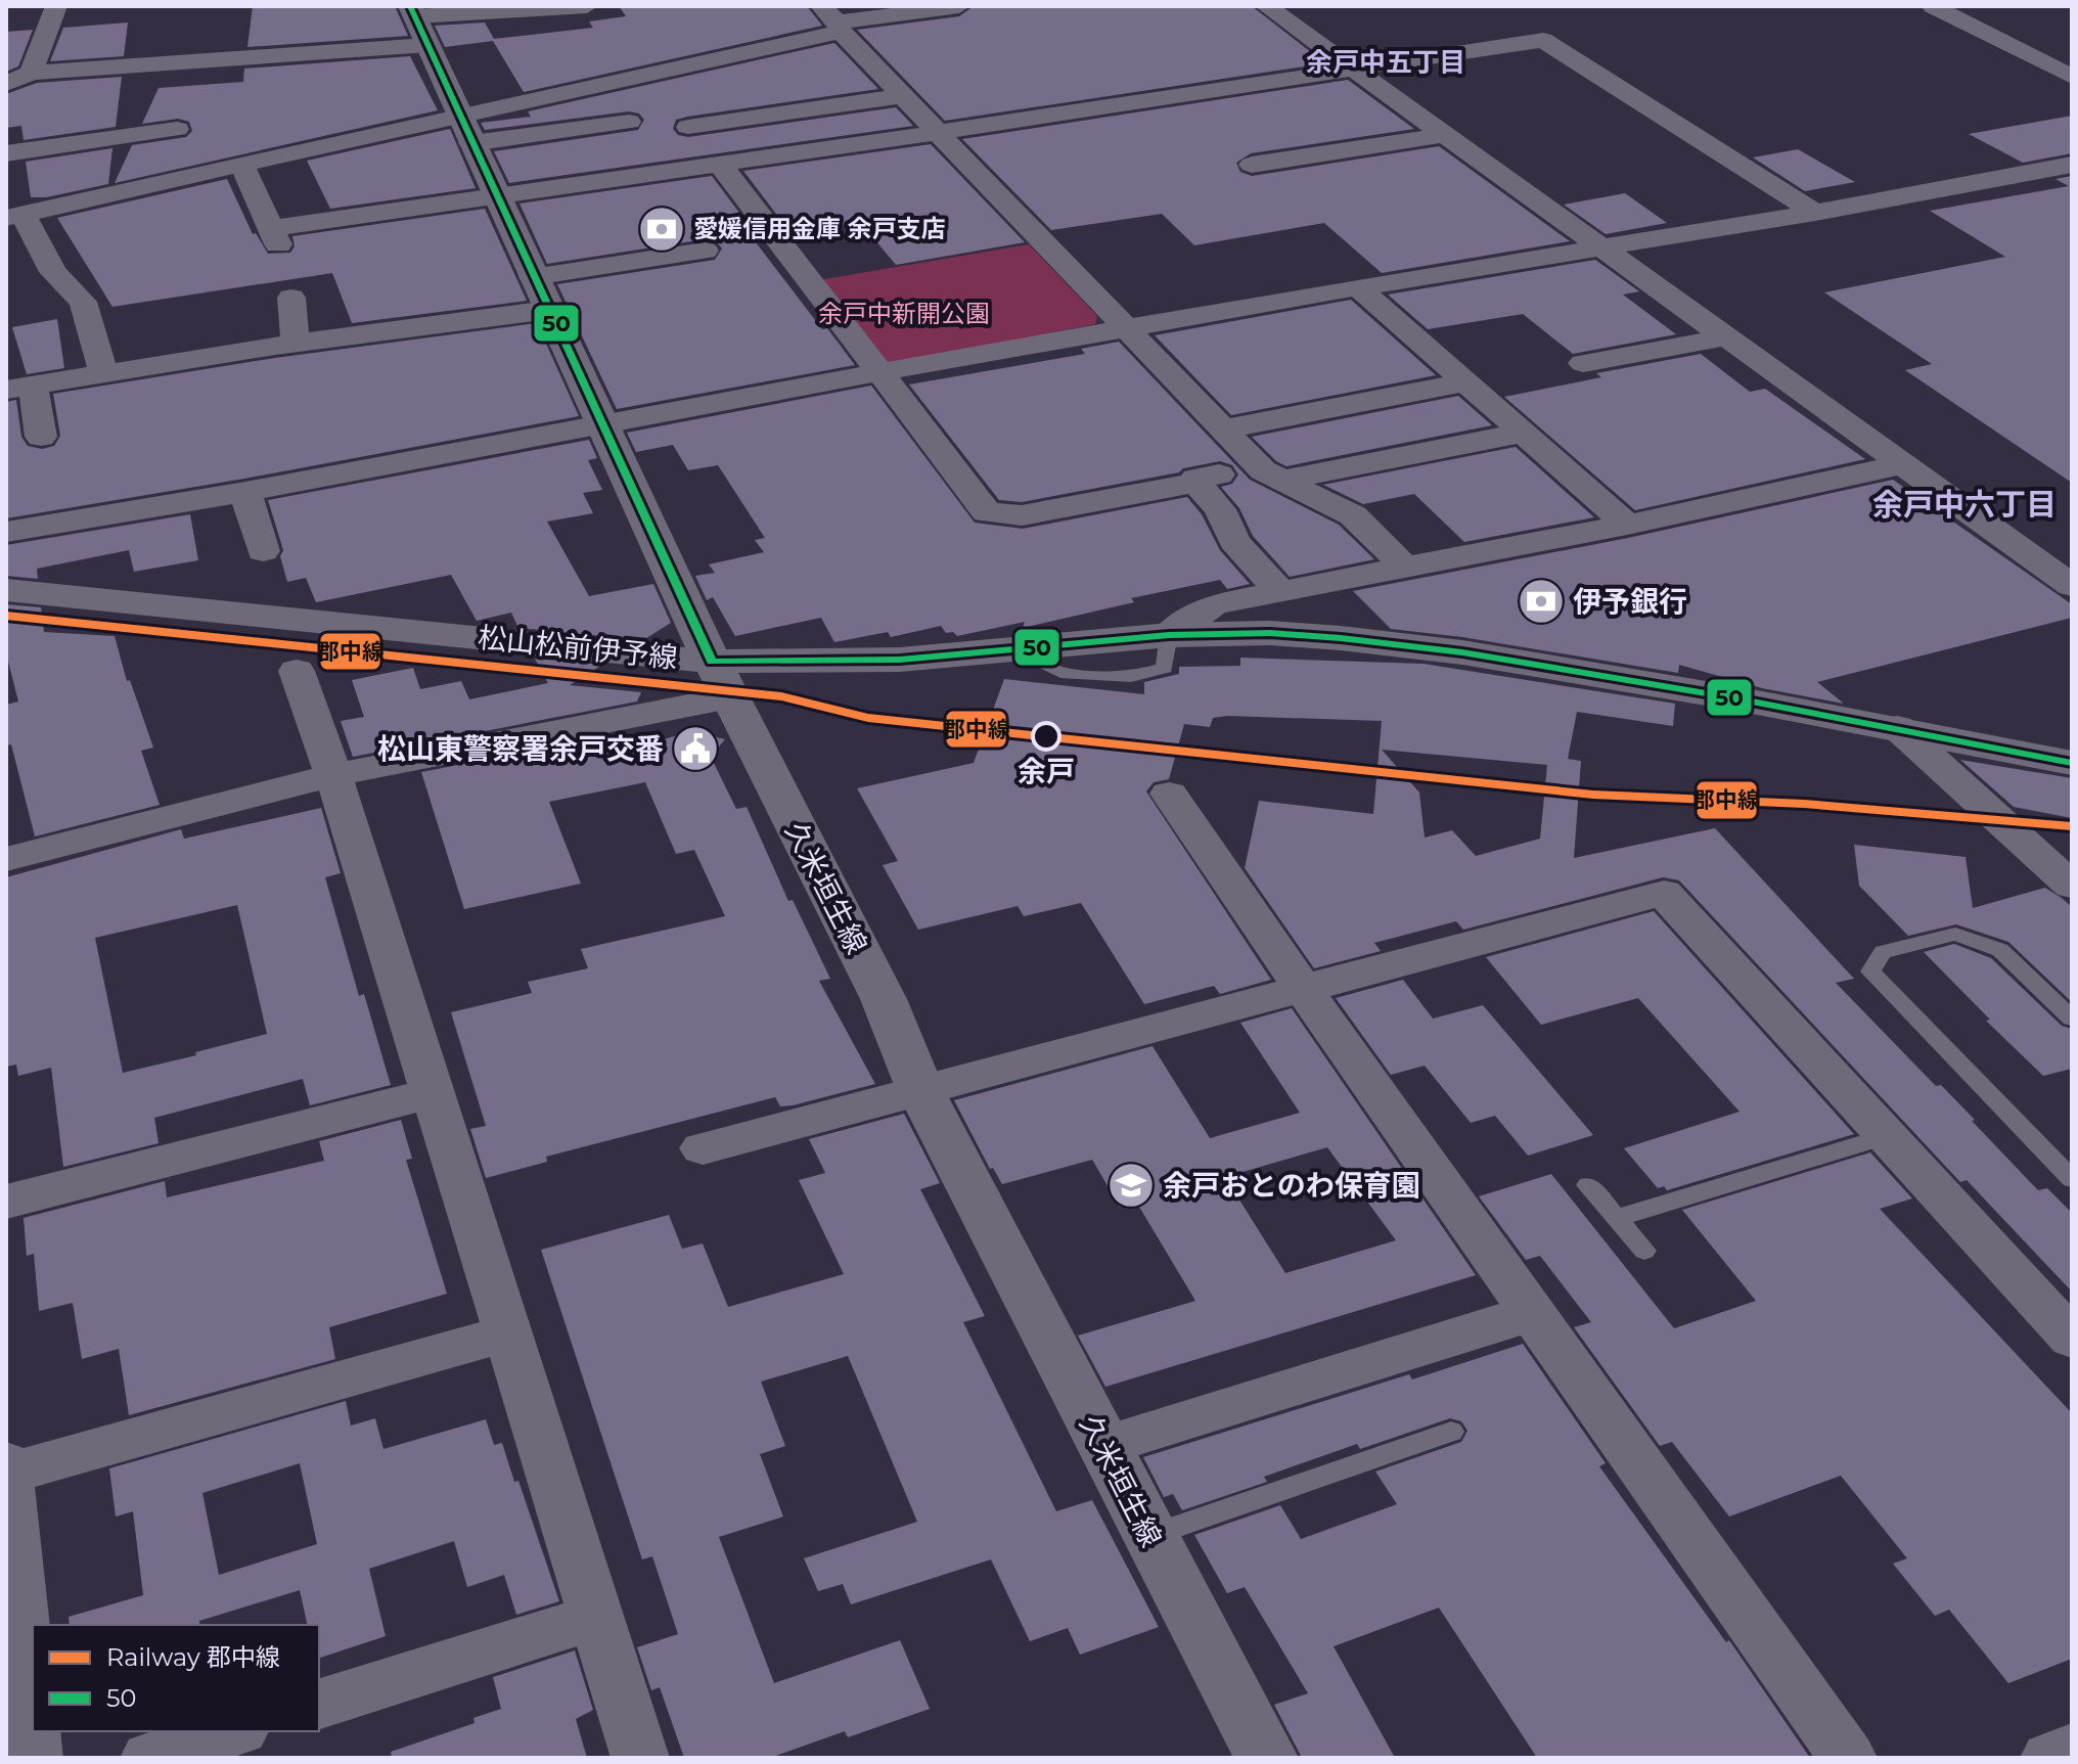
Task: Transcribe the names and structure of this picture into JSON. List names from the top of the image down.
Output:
{
  "streets": {
    "main road": ["松山松前伊予線", "久米垣生線"]
  },
  "crossings": [
    ["松山松前伊予線", "久米垣生線"]
  ],
  "districts": ["余戸中五丁目", "余戸中六丁目"],
  "parks": ["余戸中新開公園"],
  "places": {
    "bank": ["愛媛信用金庫 余戸支店", "伊予銀行"],
    "other": ["余戸"],
    "public building": ["松山東警察署余戸交番"],
    "school or university": ["余戸おとのわ保育園"]
  },
  "lines": ["transit line 50", "rail line 郡中線"],
  "legend": ["Railway 郡中線", "50"]
}
